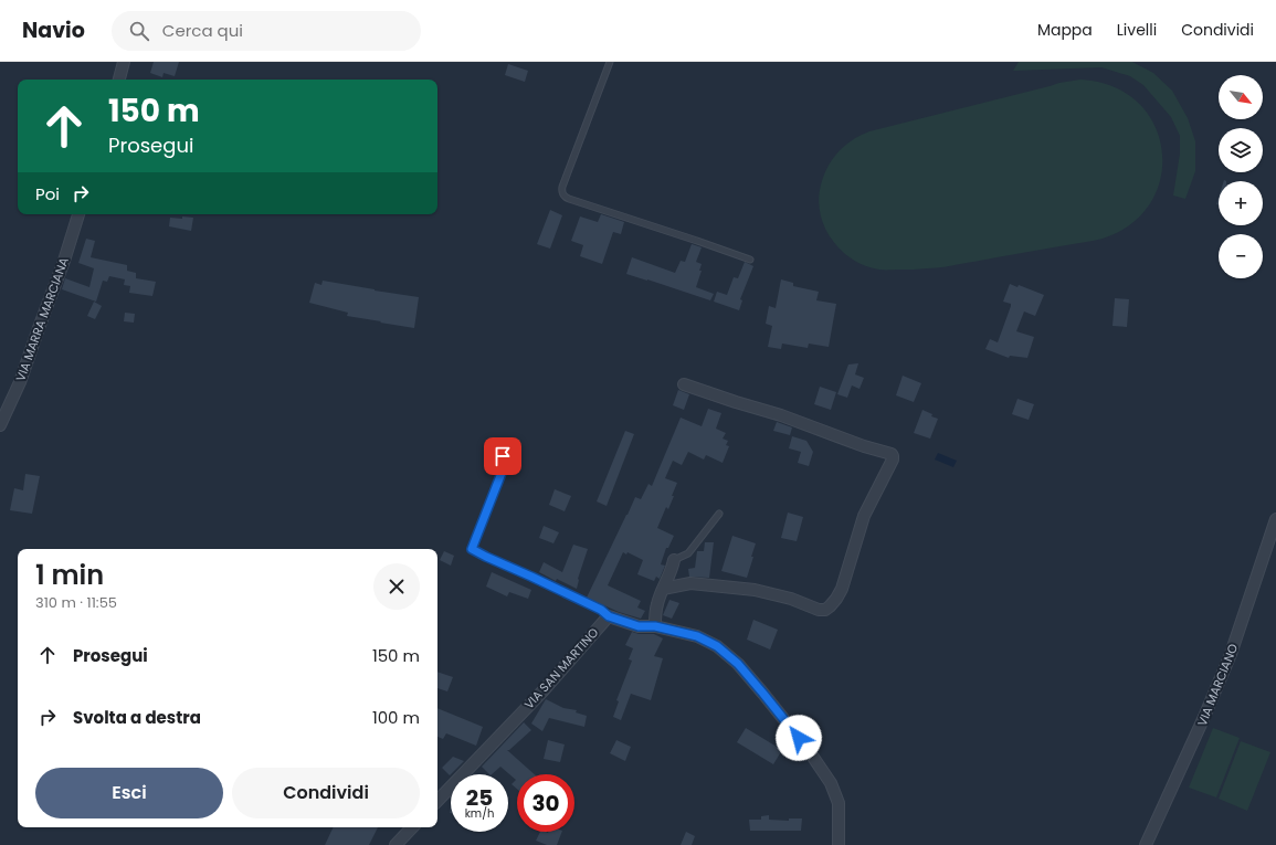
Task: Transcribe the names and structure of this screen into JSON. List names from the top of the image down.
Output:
{
  "streets": {
    "street": ["VIA MARRA MARCIANA", "VIA SAN MARTINO", "VIA MARCIANO"]
  },
  "north": "bottom right",
  "page": {
    "header": "Navio",
    "search": "Cerca qui",
    "nav": ["Mappa", "Livelli", "Condividi"],
    "map_buttons": ["+", "−"],
    "turn": ["150 m", "Prosegui"],
    "then": "Poi",
    "heading": ["1 min", "310 m · 11:55"],
    "list": [
      {
        "name": "Prosegui",
        "value": "150 m"
      },
      {
        "name": "Svolta a destra",
        "value": "100 m"
      }
    ],
    "buttons": ["Esci", "Condividi"],
    "speed": "25 km/h",
    "limit": "30"
  }
}
